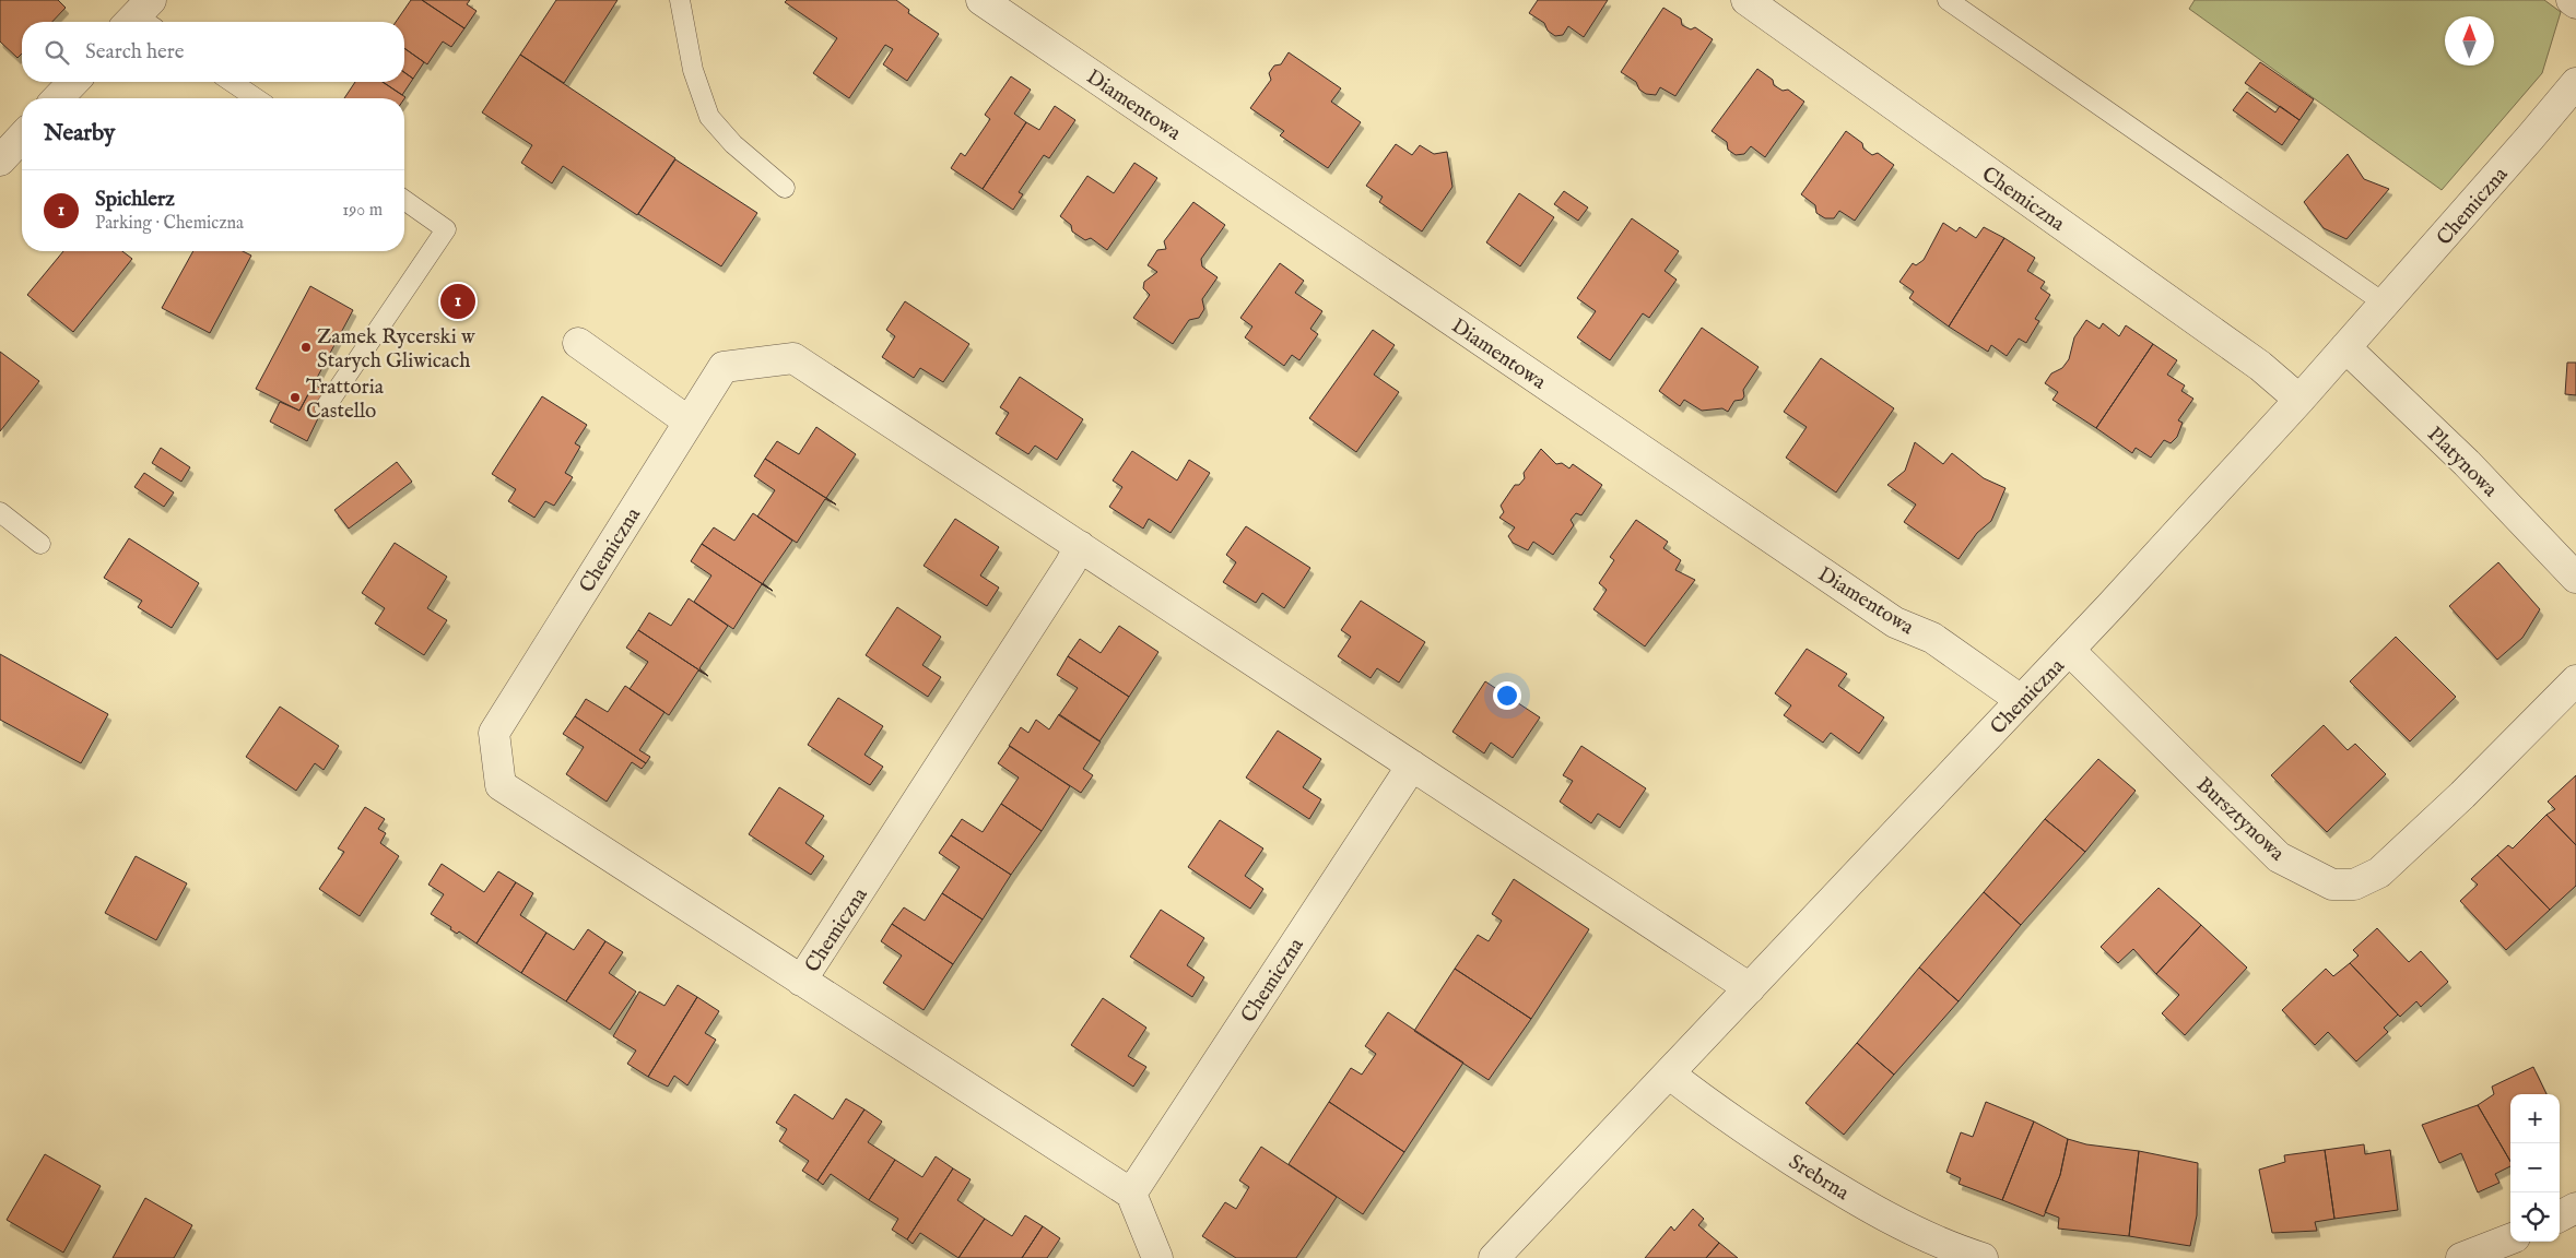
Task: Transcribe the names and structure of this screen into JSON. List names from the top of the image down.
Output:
{
  "streets": {
    "street": [
      "Diamentowa",
      "Chemiczna",
      "Platynowa",
      "Bursztynowa",
      "Srebrna"
    ]
  },
  "crossings": [
    ["Diamentowa", "Chemiczna"],
    ["Chemiczna", "Platynowa"],
    ["Chemiczna", "Bursztynowa"],
    ["Chemiczna", "Srebrna"]
  ],
  "places": ["Zamek Rycerski w Starych Gliwicach", "Trattoria Castello"],
  "north": "top",
  "page": {
    "search": "Search here",
    "heading": "Nearby",
    "list": [
      {
        "mark": "1",
        "name": "Spichlerz",
        "note": "Parking · Chemiczna",
        "value": "190 m"
      }
    ],
    "pins": "1",
    "map_buttons": ["+", "−"]
  }
}
